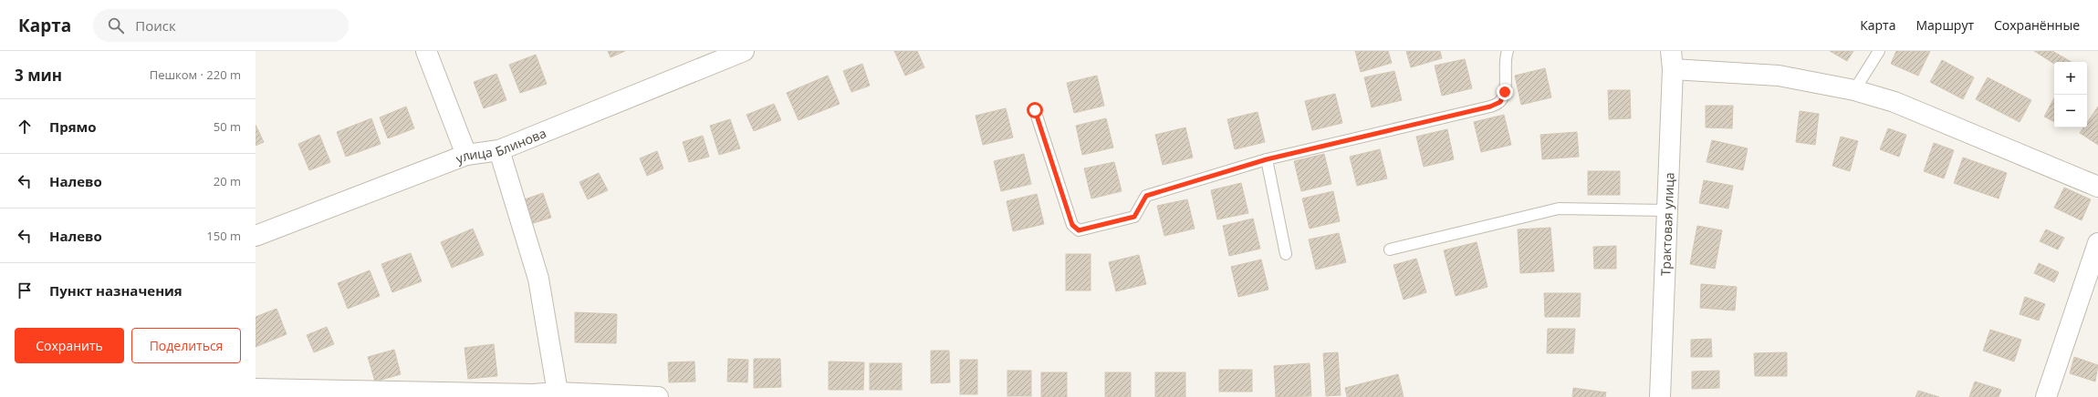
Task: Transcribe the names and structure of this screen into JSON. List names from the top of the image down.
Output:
{
  "streets": {
    "street": ["улица Блинова", "Трактовая улица"]
  },
  "page": {
    "header": "Карта",
    "search": "Поиск",
    "nav": ["Карта", "Маршрут", "Сохранённые"],
    "heading": ["3 мин", "Пешком · 220 m"],
    "map_buttons": ["+", "−"],
    "list": [
      ["Прямо", "50 m"],
      ["Налево", "20 m"],
      ["Налево", "150 m"],
      "Пункт назначения"
    ],
    "buttons": ["Сохранить", "Поделиться"]
  }
}
